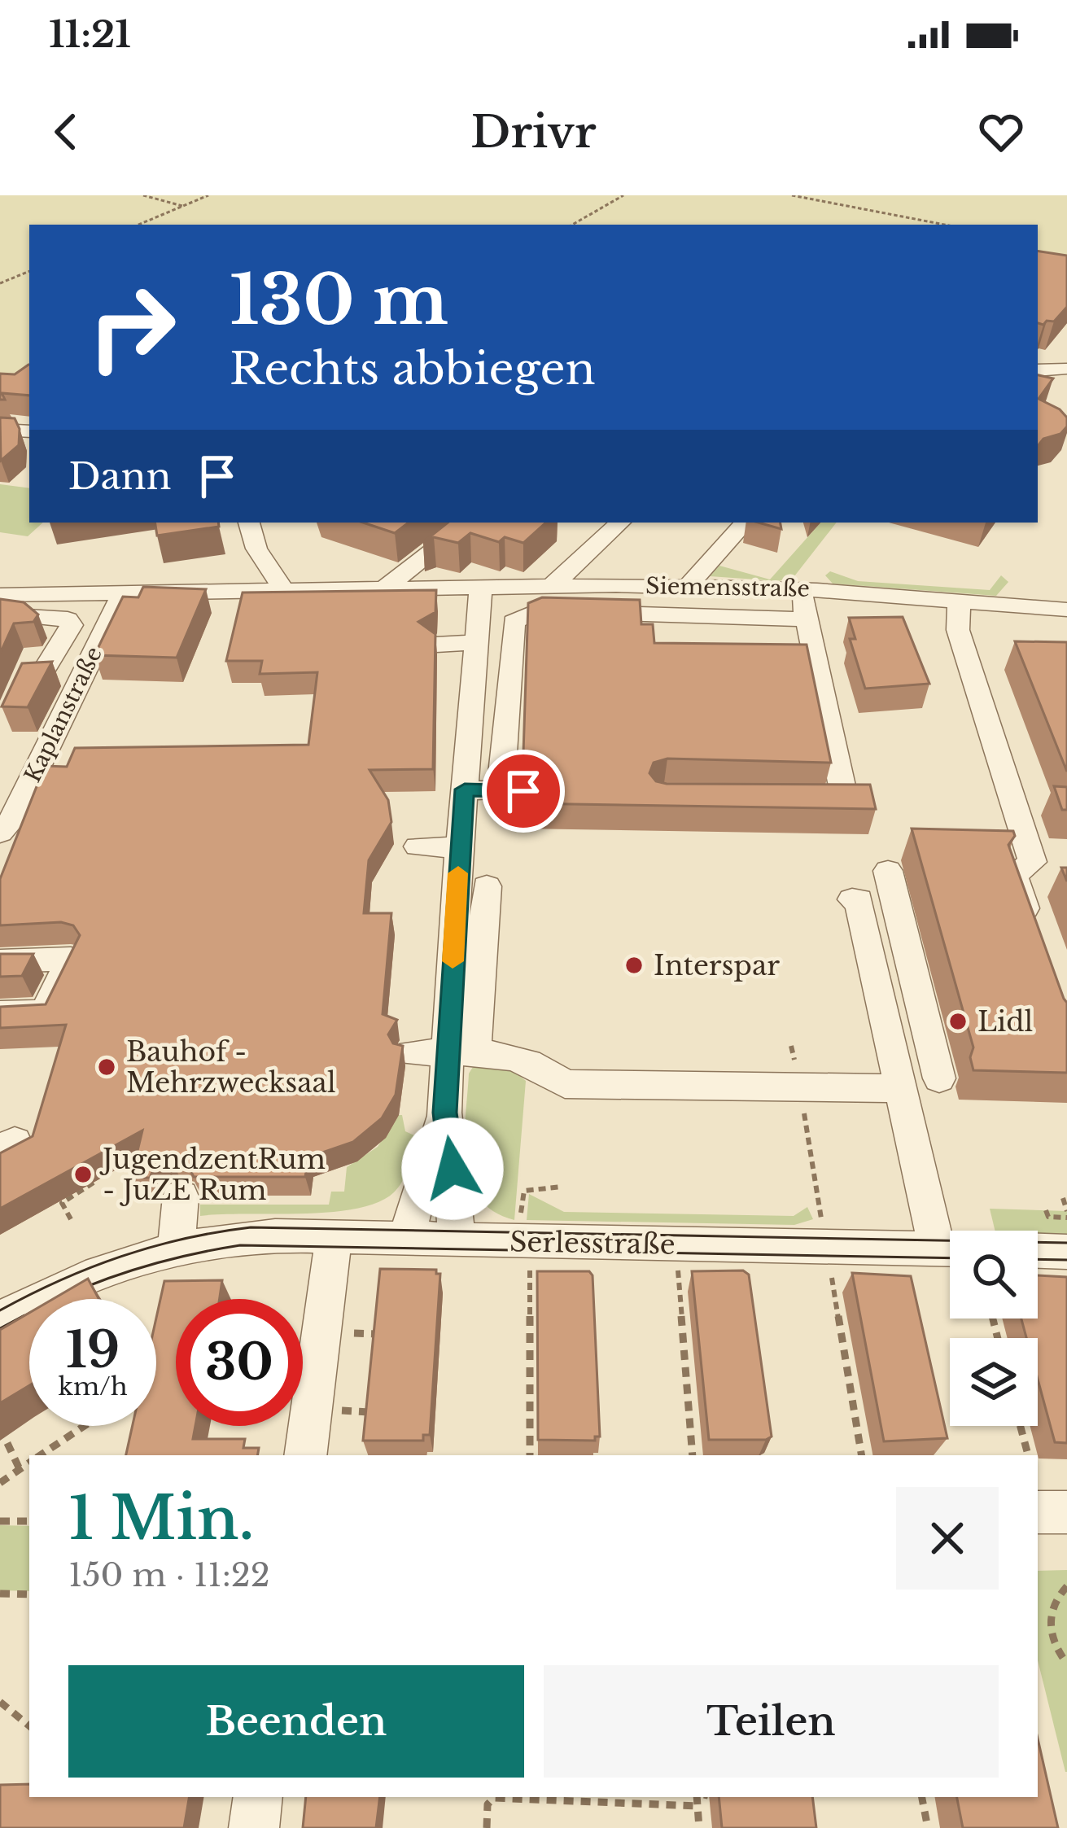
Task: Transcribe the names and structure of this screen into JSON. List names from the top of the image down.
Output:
{
  "streets": {
    "street": ["Siemensstraße", "Kaplanstraße", "Serlesstraße"]
  },
  "crossings": [
    ["Siemensstraße", "Kaplanstraße"]
  ],
  "places": [
    "Interspar",
    "Lidl",
    "Bauhof - Mehrzwecksaal",
    "JugendzentRum - JuZE Rum"
  ],
  "page": {
    "status": "11:21",
    "header": "Drivr",
    "turn": ["130 m", "Rechts abbiegen"],
    "then": "Dann",
    "speed": "19 km/h",
    "limit": "30",
    "heading": ["1 Min.", "150 m · 11:22"],
    "buttons": ["Beenden", "Teilen"]
  }
}
